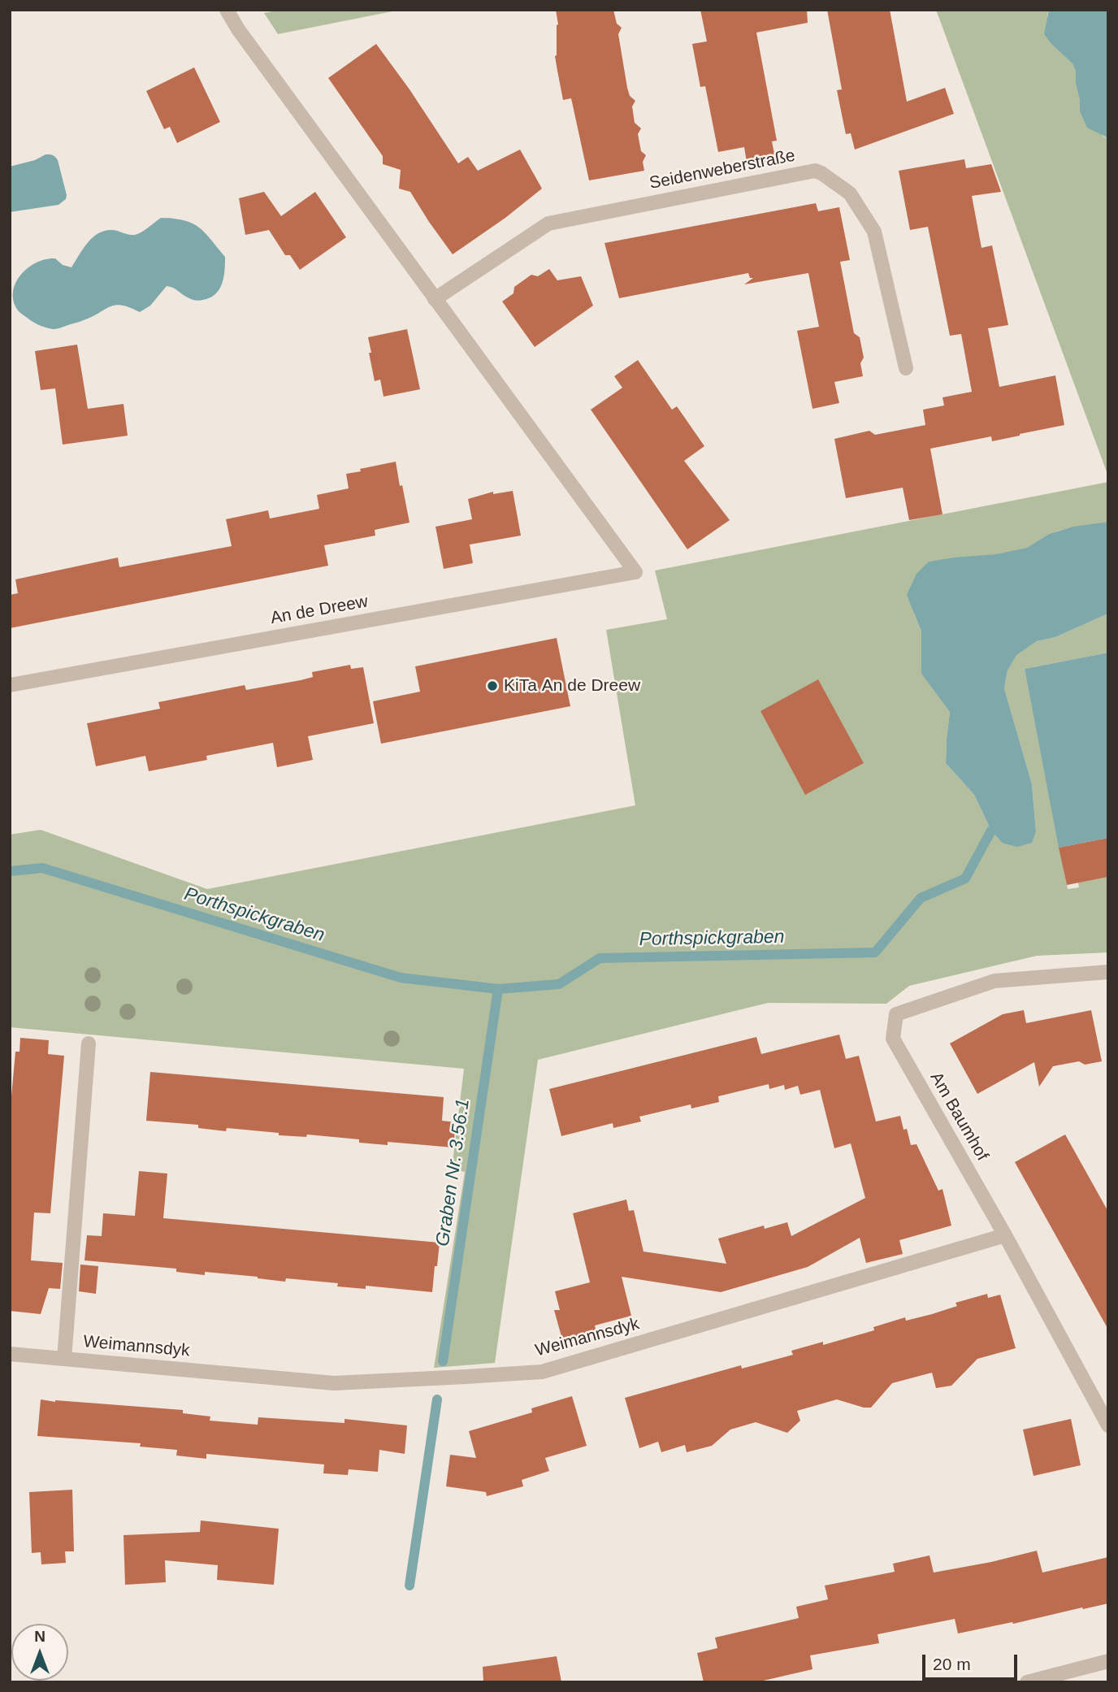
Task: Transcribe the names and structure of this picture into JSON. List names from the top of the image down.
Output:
{
  "streets": {
    "street": [
      "Seidenweberstraße",
      "An de Dreew",
      "Am Baumhof",
      "Weimannsdyk"
    ]
  },
  "crossings": [
    ["Seidenweberstraße", "An de Dreew"],
    ["Am Baumhof", "Weimannsdyk"]
  ],
  "water": ["Porthspickgraben", "Graben Nr. 3.56.1"],
  "places": ["KiTa An de Dreew"],
  "scale_bar": "20 m",
  "north": "top"
}
